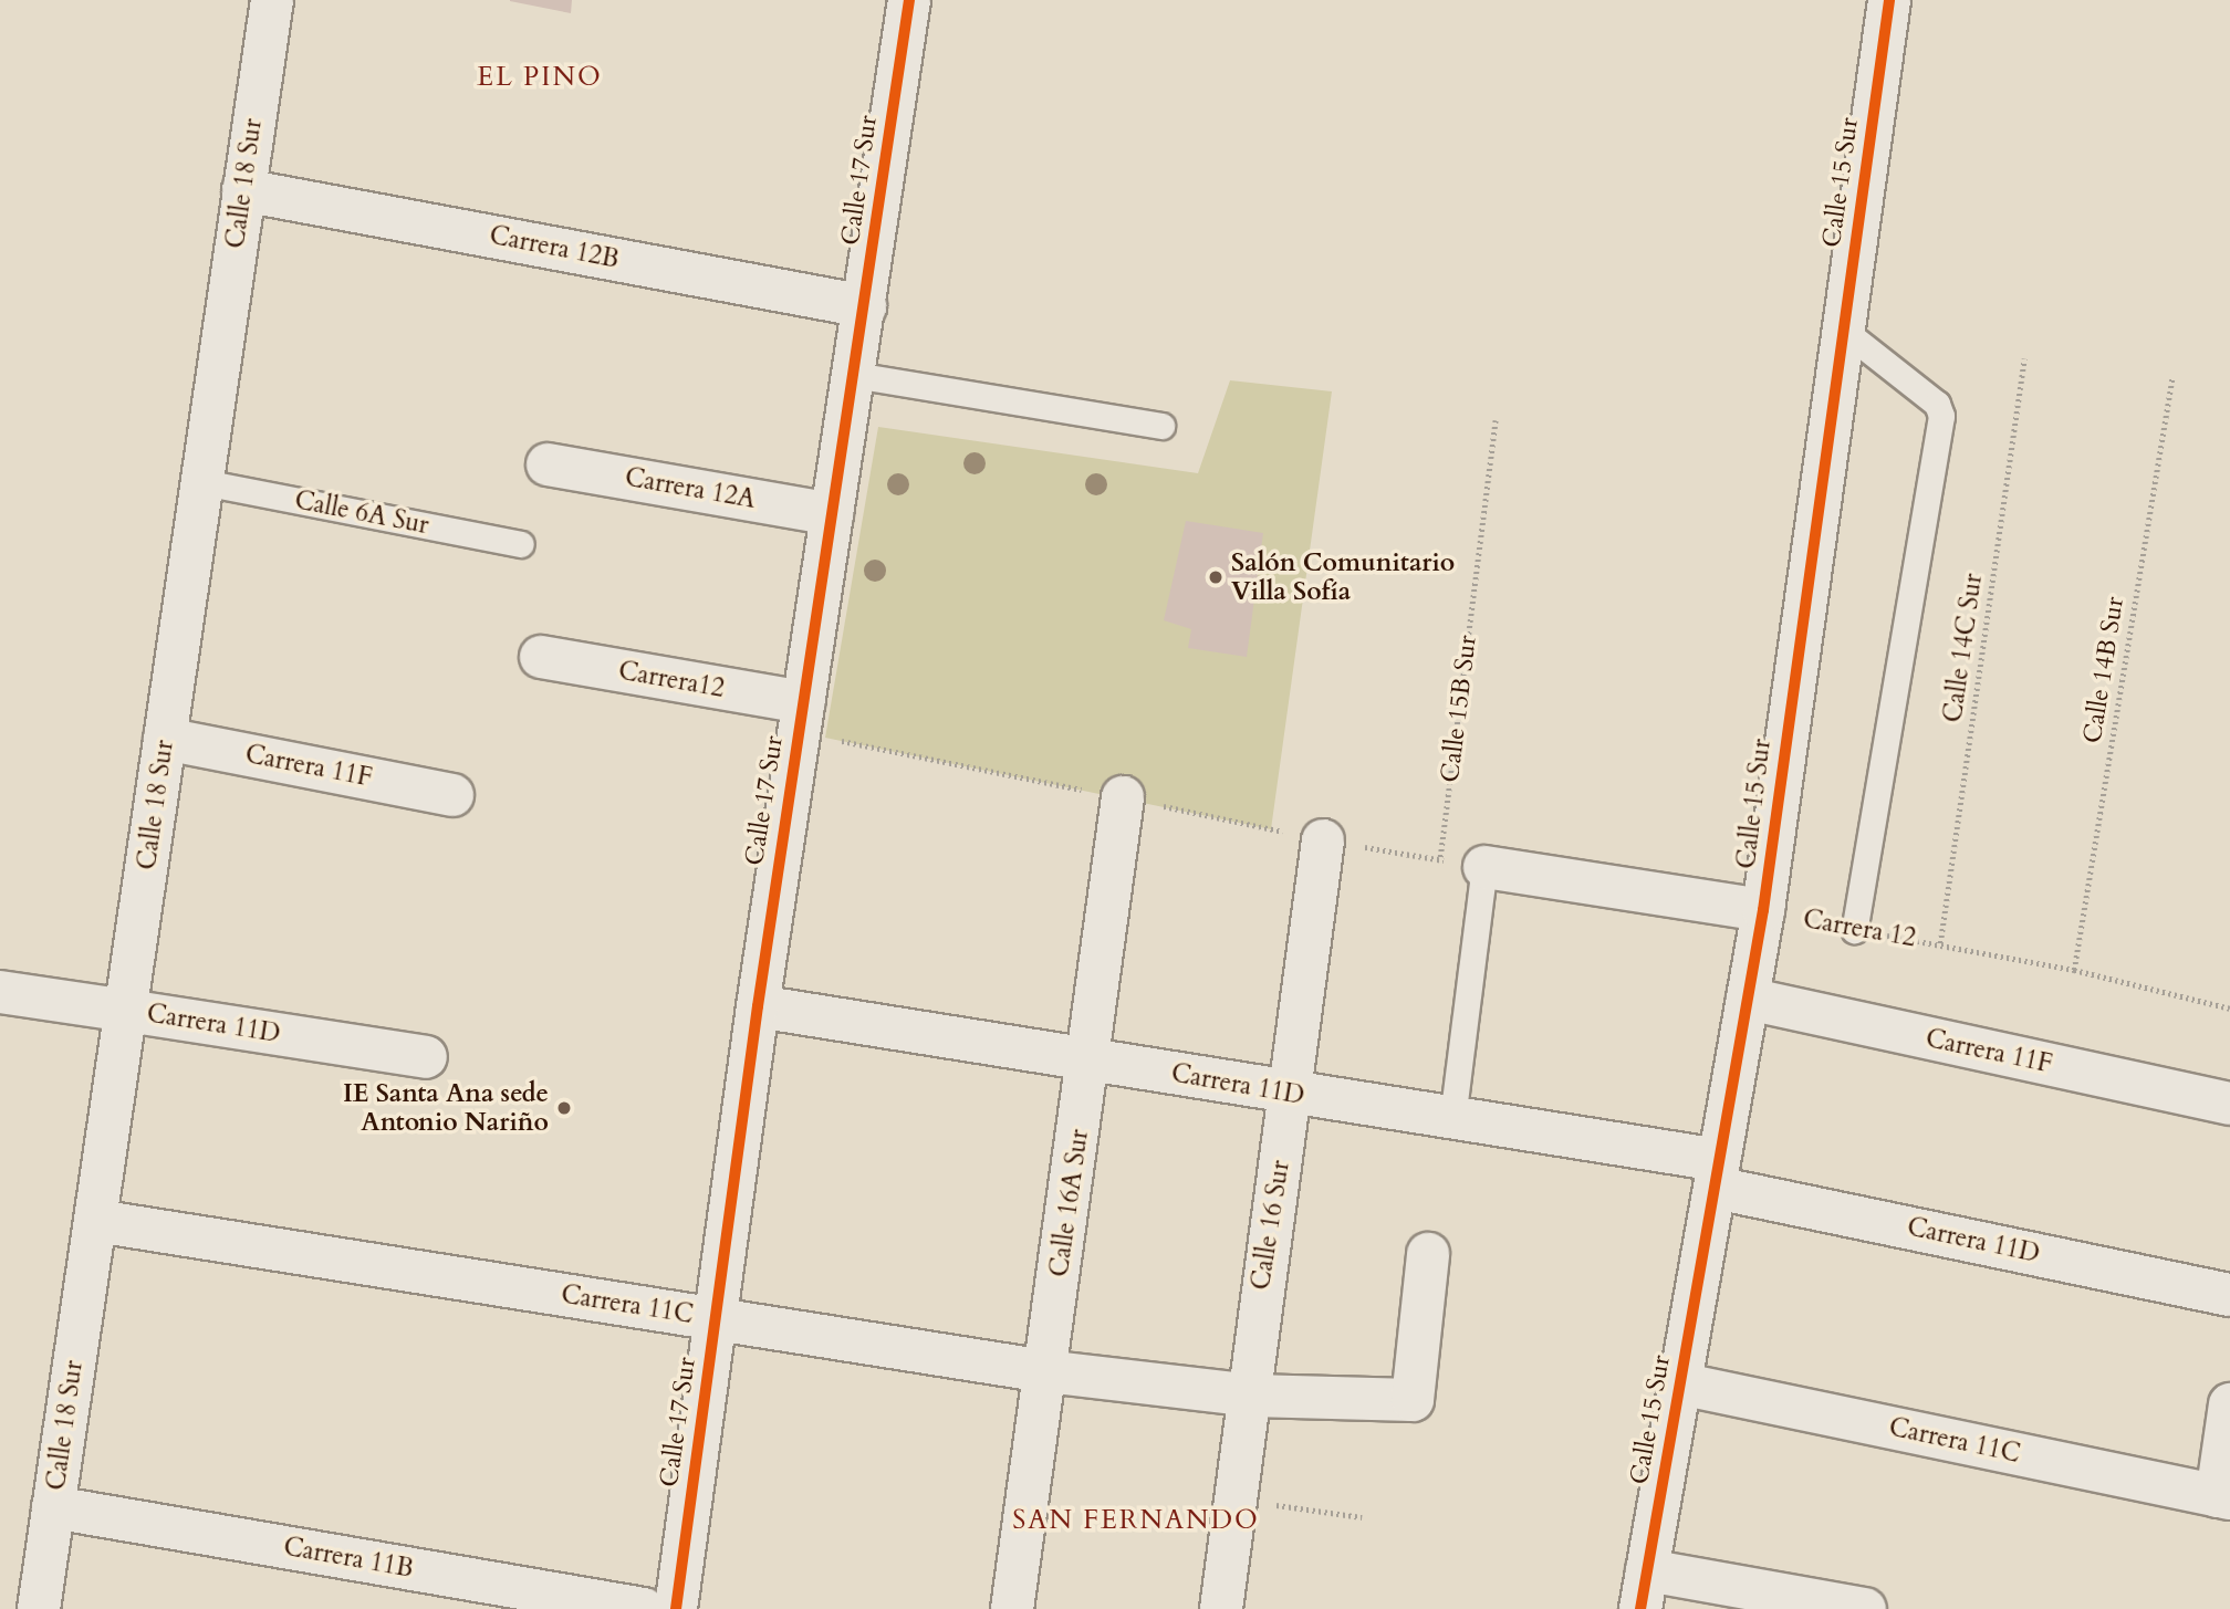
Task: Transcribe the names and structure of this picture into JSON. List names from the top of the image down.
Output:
{
  "streets": {
    "street": [
      "Calle 17 Sur",
      "Calle 15 Sur",
      "Calle 18 Sur",
      "Carrera 12B",
      "Carrera 12A",
      "Carrera12",
      "Carrera 11F",
      "Carrera 11D",
      "Calle 16A Sur",
      "Calle 16 Sur",
      "Carrera 11C",
      "Carrera 11B"
    ],
    "lane": ["Calle 6A Sur"],
    "path": [
      "Calle 14C Sur",
      "Calle 14B Sur",
      "Calle 15B Sur",
      "Carrera 12"
    ]
  },
  "crossings": [
    ["Calle 17 Sur", "Carrera 12B"],
    ["Calle 17 Sur", "Carrera 12A"],
    ["Calle 17 Sur", "Carrera12"],
    ["Calle 17 Sur", "Carrera 11D"],
    ["Calle 17 Sur", "Carrera 11C"],
    ["Calle 15 Sur", "Carrera 11F"],
    ["Calle 15 Sur", "Carrera 11D"],
    ["Calle 15 Sur", "Carrera 11C"],
    ["Calle 18 Sur", "Carrera 12B"],
    ["Calle 18 Sur", "Calle 6A Sur"],
    ["Calle 18 Sur", "Carrera 11F"],
    ["Calle 18 Sur", "Carrera 11D"],
    ["Calle 18 Sur", "Carrera 11C"],
    ["Calle 18 Sur", "Carrera 11B"],
    ["Calle 14C Sur", "Carrera 12"],
    ["Calle 14B Sur", "Carrera 12"],
    ["Carrera 11D", "Calle 16A Sur"],
    ["Carrera 11D", "Calle 16 Sur"],
    ["Calle 16A Sur", "Carrera 11C"],
    ["Calle 16 Sur", "Carrera 11C"]
  ],
  "districts": ["EL PINO", "SAN FERNANDO"],
  "places": ["Salón Comunitario Villa Sofía", "IE Santa Ana sede Antonio Nariño"]
}
